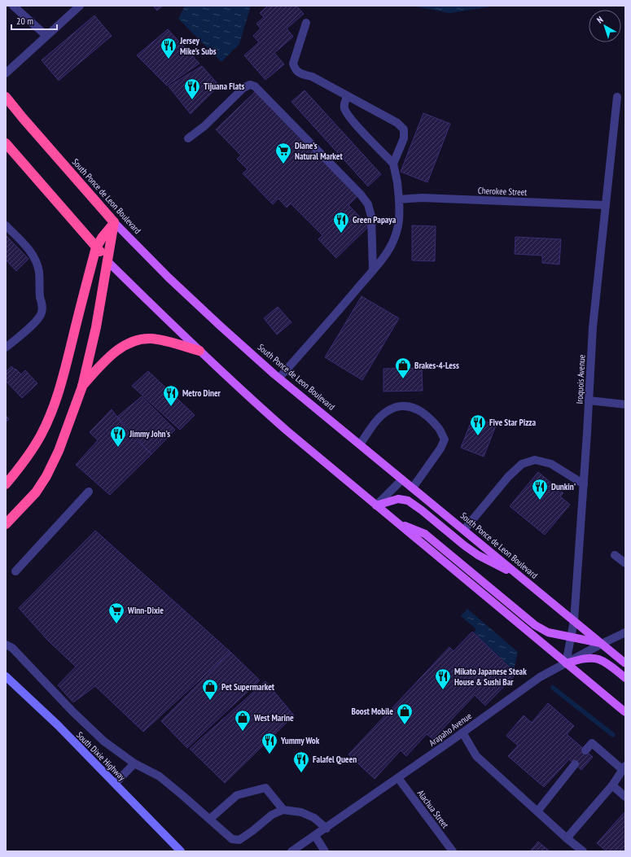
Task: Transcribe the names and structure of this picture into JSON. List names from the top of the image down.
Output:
{
  "streets": {
    "highway": ["South Ponce de Leon Boulevard"],
    "main road": ["South Dixie Highway"],
    "street": [
      "Cherokee Street",
      "Iroquois Avenue",
      "Arapaho Avenue",
      "Alachua Street"
    ]
  },
  "crossings": [
    ["Cherokee Street", "Iroquois Avenue"],
    ["South Ponce de Leon Boulevard", "Iroquois Avenue"],
    ["South Ponce de Leon Boulevard", "Arapaho Avenue"],
    ["Iroquois Avenue", "Arapaho Avenue"],
    ["Arapaho Avenue", "Alachua Street"]
  ],
  "places": {
    "restaurant": [
      "Jersey Mike's Subs",
      "Tijuana Flats",
      "Green Papaya",
      "Metro Diner",
      "Five Star Pizza",
      "Jimmy John's",
      "Dunkin'",
      "Mikato Japanese Steak House & Sushi Bar",
      "Yummy Wok",
      "Falafel Queen"
    ],
    "supermarket": ["Diane's Natural Market", "Winn-Dixie"],
    "shop": [
      "Brakes-4-Less",
      "Pet Supermarket",
      "Boost Mobile",
      "West Marine"
    ]
  },
  "scale_bar": "20 m",
  "north": "top left"
}
